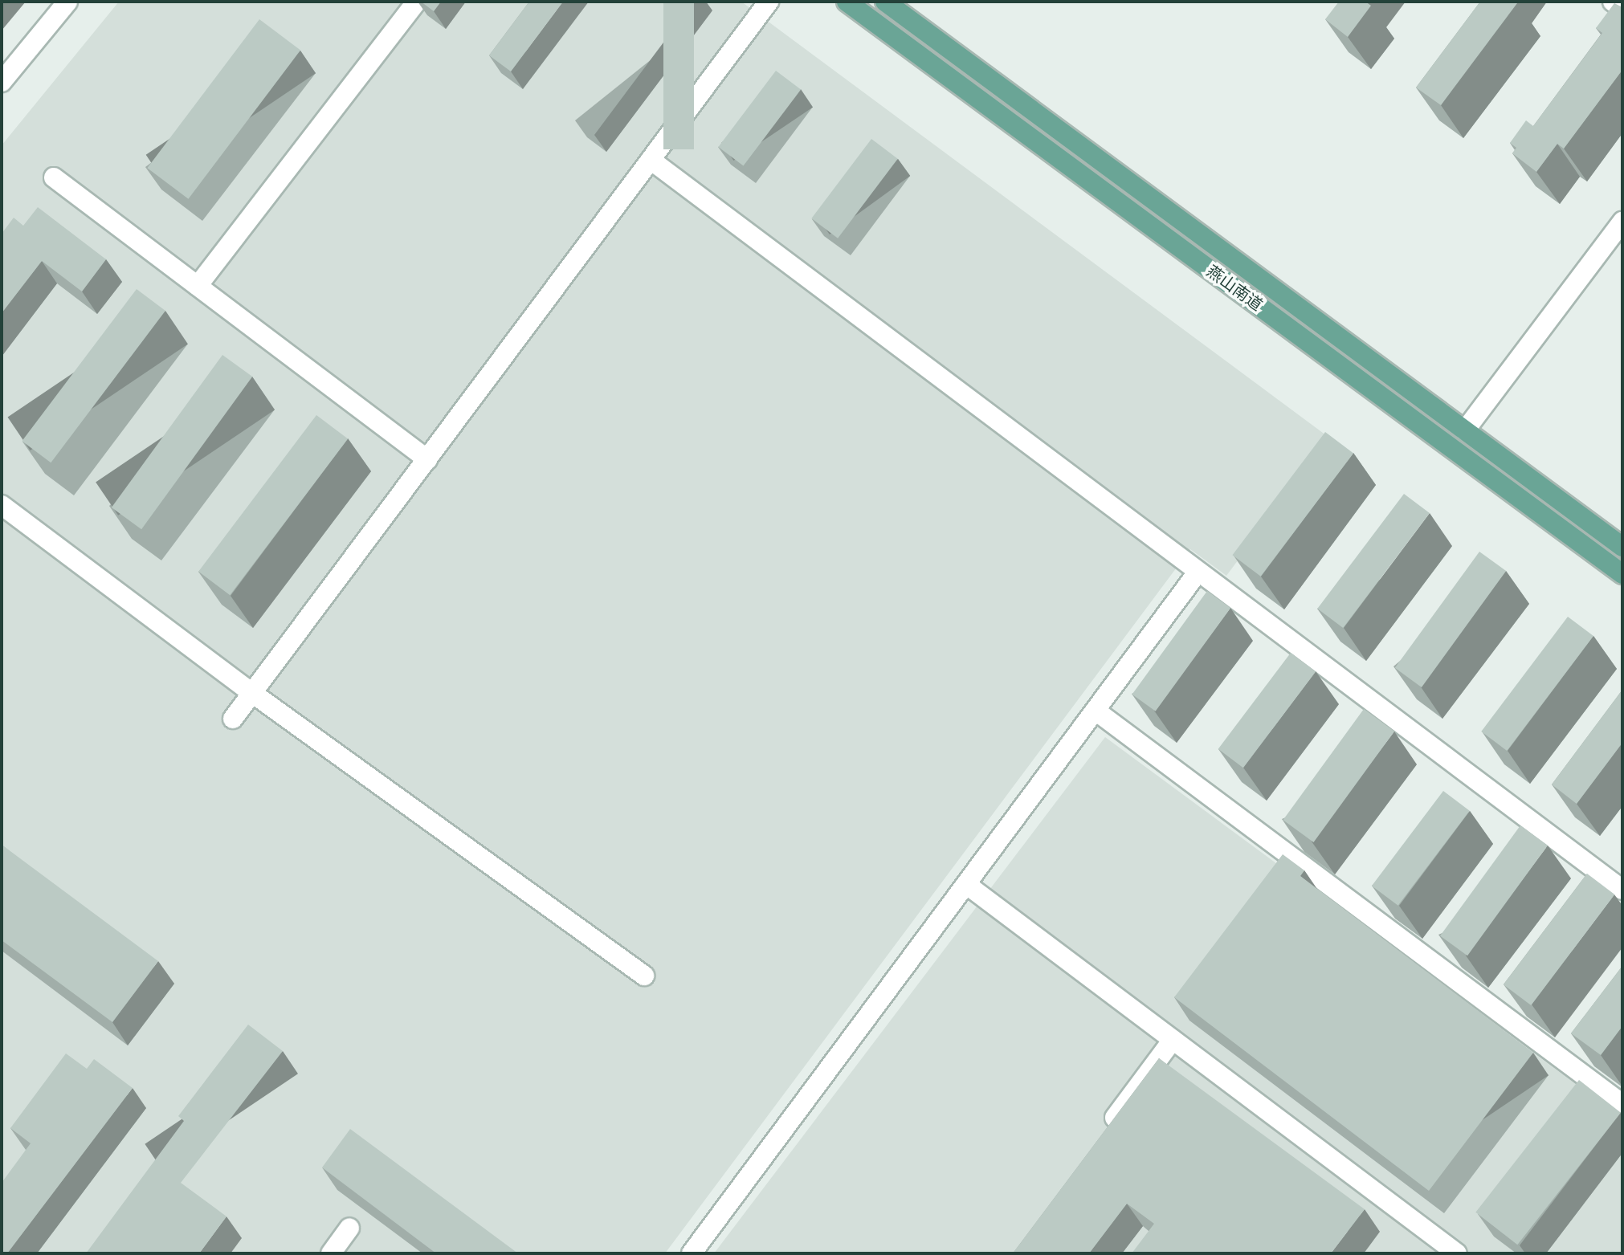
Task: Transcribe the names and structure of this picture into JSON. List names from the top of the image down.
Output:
{
  "streets": {
    "main road": ["燕山南道"]
  }
}
